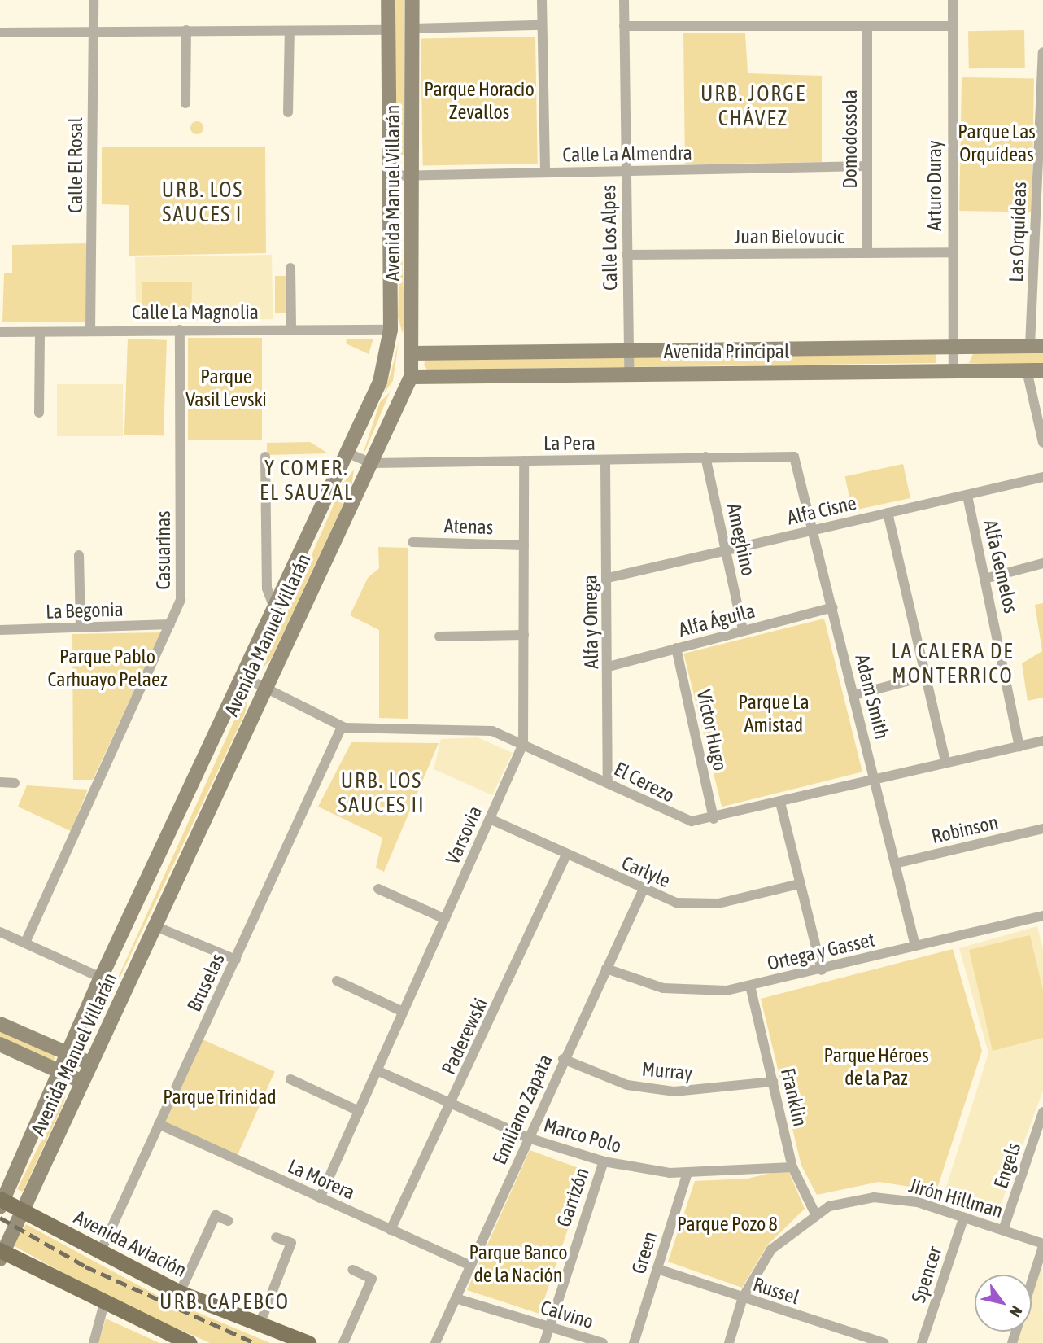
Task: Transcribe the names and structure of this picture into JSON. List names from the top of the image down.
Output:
{
  "streets": {
    "main road": ["Avenida Manuel Villarán", "Avenida Principal", "Avenida Aviación"],
    "street": [
      "Domodossola",
      "Calle La Almendra",
      "Calle El Rosal",
      "Arturo Duray",
      "Las Orquídeas",
      "Juan Bielovucic",
      "Calle Los Alpes",
      "Calle La Magnolia",
      "La Pera",
      "Alfa Cisne",
      "Atenas",
      "Ameghino",
      "Casuarinas",
      "Alfa Gemelos",
      "La Begonia",
      "Alfa Águila",
      "Alfa y Omega",
      "Adam Smith",
      "Víctor Hugo",
      "El Cerezo",
      "Robinson",
      "Varsovia",
      "Carlyle",
      "Ortega y Gasset",
      "Bruselas",
      "Paderewski",
      "Murray",
      "Franklin",
      "Emiliano Zapata",
      "Marco Polo",
      "Engels",
      "La Morera",
      "Garrizón",
      "Jirón Hillman",
      "Green",
      "Spencer",
      "Russel",
      "Calvino"
    ]
  },
  "crossings": [
    ["Domodossola", "Calle La Almendra"],
    ["Domodossola", "Juan Bielovucic"],
    ["Calle La Almendra", "Avenida Manuel Villarán"],
    ["Calle La Almendra", "Calle Los Alpes"],
    ["Calle El Rosal", "Calle La Magnolia"],
    ["Arturo Duray", "Juan Bielovucic"],
    ["Arturo Duray", "Avenida Principal"],
    ["Avenida Manuel Villarán", "Calle La Magnolia"],
    ["Avenida Manuel Villarán", "Avenida Principal"],
    ["Avenida Manuel Villarán", "La Pera"],
    ["Avenida Manuel Villarán", "El Cerezo"],
    ["Avenida Manuel Villarán", "Avenida Aviación"],
    ["Las Orquídeas", "Avenida Principal"],
    ["Juan Bielovucic", "Calle Los Alpes"],
    ["Calle Los Alpes", "Avenida Principal"],
    ["Calle La Magnolia", "Casuarinas"],
    ["La Pera", "Ameghino"],
    ["La Pera", "Alfa y Omega"],
    ["La Pera", "Adam Smith"],
    ["La Pera", "Varsovia"],
    ["Alfa Cisne", "Ameghino"],
    ["Alfa Cisne", "Alfa Gemelos"],
    ["Alfa Cisne", "Alfa y Omega"],
    ["Alfa Cisne", "Adam Smith"],
    ["Atenas", "Varsovia"],
    ["Ameghino", "Alfa Águila"],
    ["Casuarinas", "La Begonia"],
    ["Alfa Gemelos", "El Cerezo"],
    ["Alfa Águila", "Alfa y Omega"],
    ["Alfa Águila", "Adam Smith"],
    ["Alfa Águila", "Víctor Hugo"],
    ["Alfa y Omega", "El Cerezo"],
    ["Adam Smith", "El Cerezo"],
    ["Adam Smith", "Robinson"],
    ["Adam Smith", "Ortega y Gasset"],
    ["Víctor Hugo", "El Cerezo"],
    ["El Cerezo", "Varsovia"],
    ["El Cerezo", "Bruselas"],
    ["Varsovia", "Carlyle"],
    ["Varsovia", "Marco Polo"],
    ["Varsovia", "La Morera"],
    ["Carlyle", "Paderewski"],
    ["Carlyle", "Emiliano Zapata"],
    ["Ortega y Gasset", "Franklin"],
    ["Ortega y Gasset", "Emiliano Zapata"],
    ["Bruselas", "La Morera"],
    ["Bruselas", "Avenida Aviación"],
    ["Paderewski", "Marco Polo"],
    ["Paderewski", "La Morera"],
    ["Murray", "Franklin"],
    ["Murray", "Emiliano Zapata"],
    ["Franklin", "Marco Polo"],
    ["Franklin", "Jirón Hillman"],
    ["Emiliano Zapata", "Marco Polo"],
    ["Emiliano Zapata", "La Morera"],
    ["Emiliano Zapata", "Calvino"],
    ["Marco Polo", "Garrizón"],
    ["Marco Polo", "Green"],
    ["Engels", "Jirón Hillman"],
    ["Garrizón", "Calvino"],
    ["Jirón Hillman", "Spencer"],
    ["Jirón Hillman", "Russel"],
    ["Green", "Russel"]
  ],
  "districts": [
    "URB. JORGE CHÁVEZ",
    "URB. LOS SAUCES I",
    "Y COMER. EL SAUZAL",
    "LA CALERA DE MONTERRICO",
    "URB. LOS SAUCES II",
    "URB. CAPEBCO"
  ],
  "parks": [
    "Parque Horacio Zevallos",
    "Parque Las Orquídeas",
    "Parque Vasil Levski",
    "Parque Pablo Carhuayo Pelaez",
    "Parque La Amistad",
    "Parque Héroes de la Paz",
    "Parque Trinidad",
    "Parque Pozo 8",
    "Parque Banco de la Nación"
  ],
  "north": "bottom right"
}
